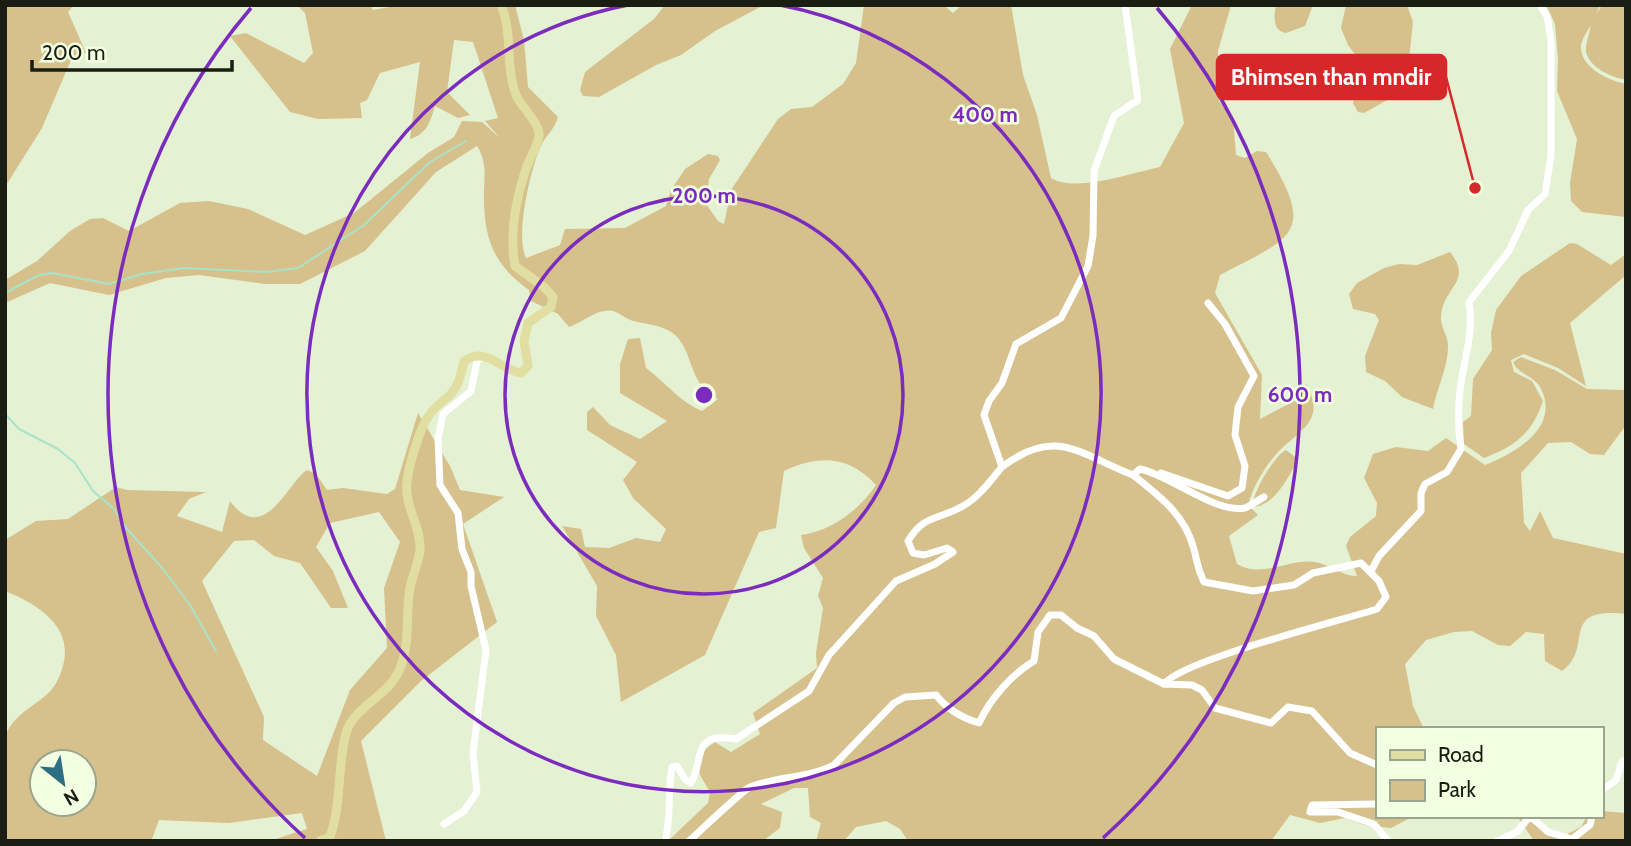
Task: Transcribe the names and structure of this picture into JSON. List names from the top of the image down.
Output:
{
  "places": ["Bhimsen than mndir"],
  "legend": ["Road", "Park"],
  "scale_bar": "200 m",
  "north": "bottom right",
  "rings": ["400 m", "200 m", "600 m"]
}
